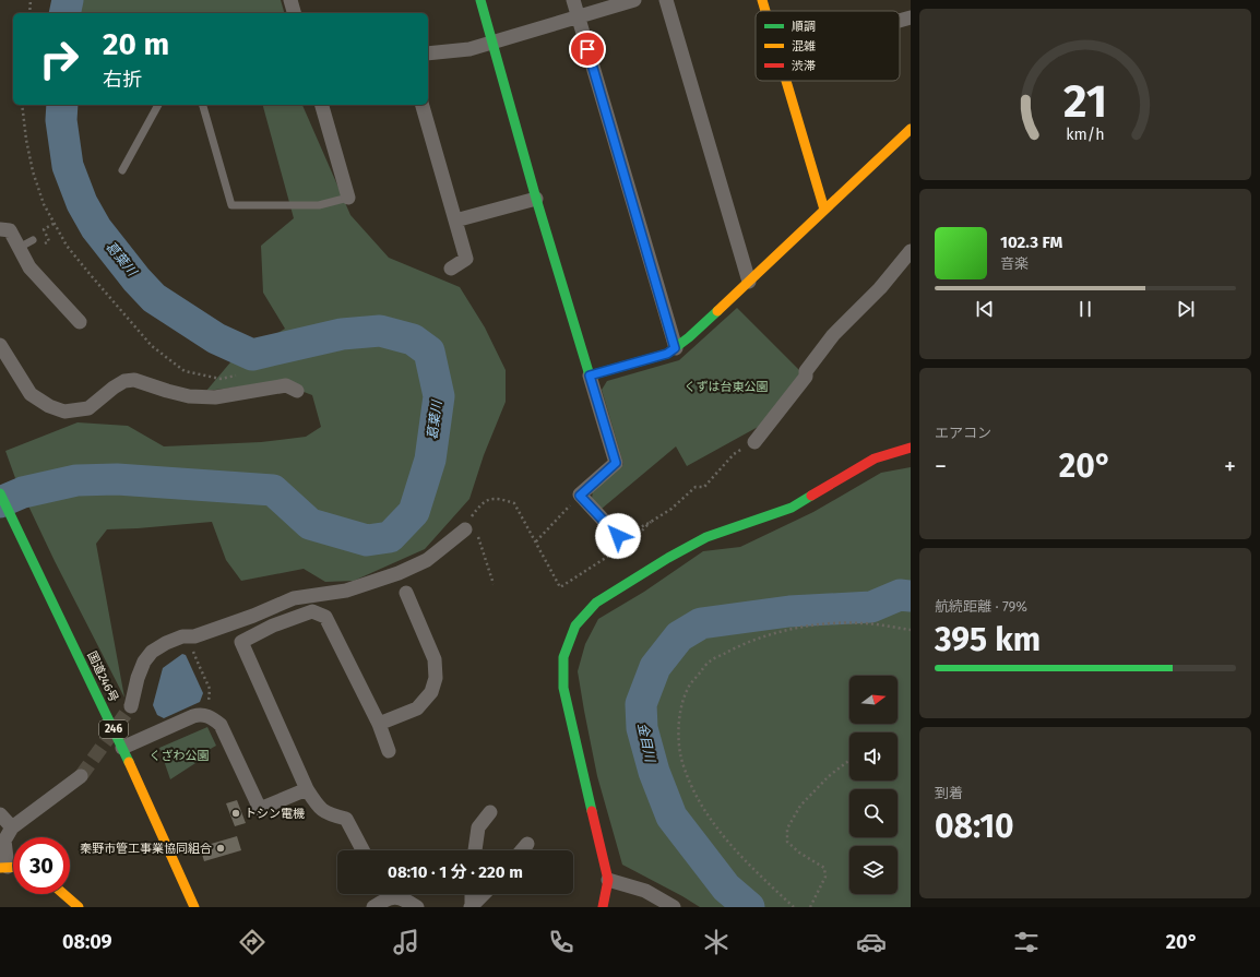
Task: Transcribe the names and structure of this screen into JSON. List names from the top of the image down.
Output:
{
  "streets": {
    "main road": ["国道246号", "246"]
  },
  "water": ["葛葉川", "金目川"],
  "parks": ["くずは台東公園", "くざわ公園"],
  "places": ["トシン電機", "秦野市管工事業協同組合"],
  "legend": ["順調", "混雑", "渋滞"],
  "north": "right",
  "page": {
    "turn": ["20 m", "右折"],
    "song": ["102.3 FM", "音楽"],
    "tile": [
      "エアコン",
      ["航続距離 · 79%", "395 km"],
      ["到着", "08:10"]
    ],
    "heat": ["−", "20°", "+"],
    "limit": "30",
    "trip": "08:10 · 1 分 · 220 m",
    "tabs": ["08:09", "20°"],
    "gauge": ["21", "km/h"]
  }
}
